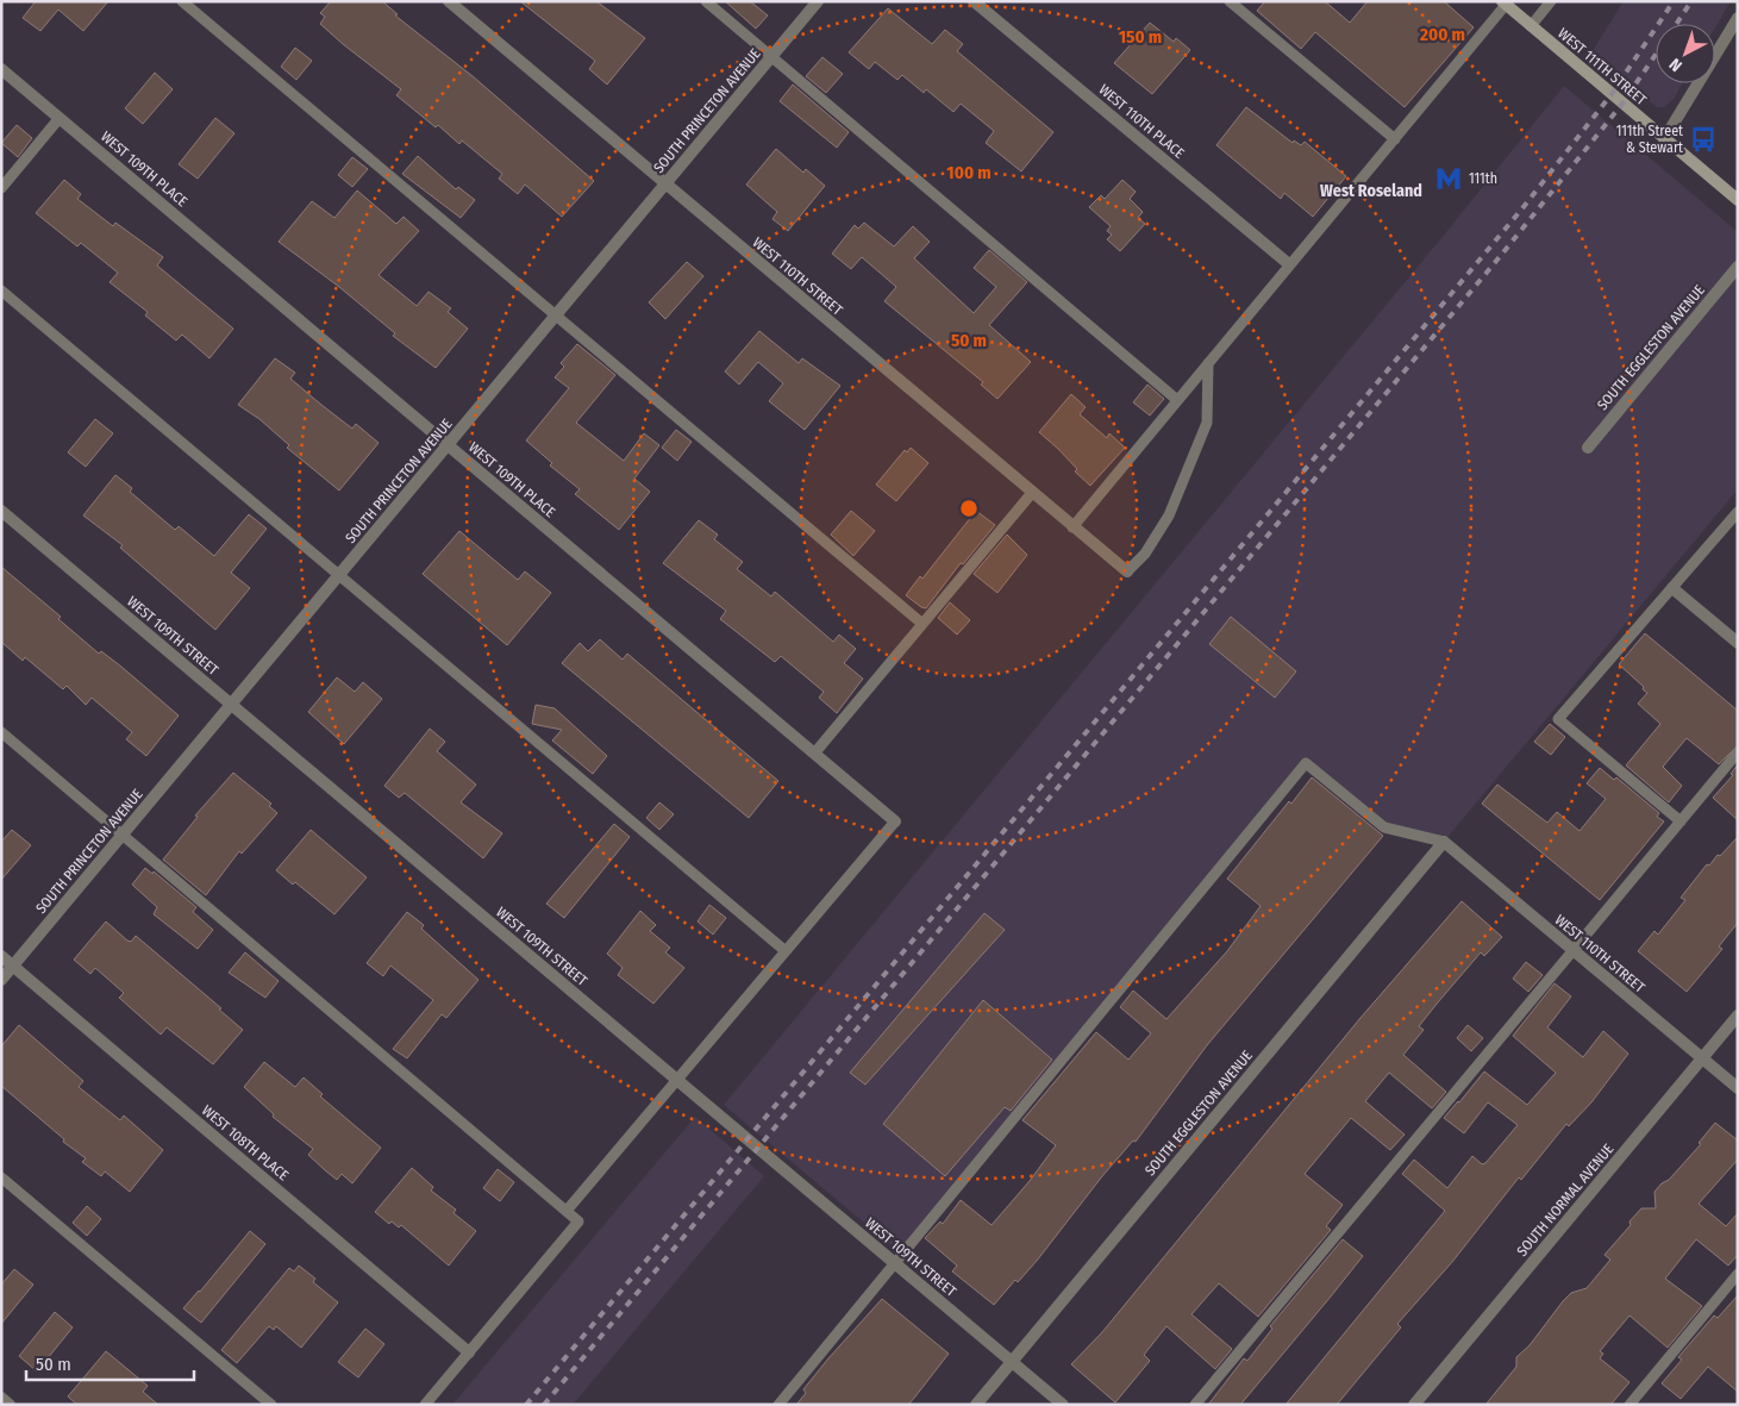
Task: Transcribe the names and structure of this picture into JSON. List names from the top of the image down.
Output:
{
  "streets": {
    "main road": ["WEST 111TH STREET"],
    "street": [
      "SOUTH PRINCETON AVENUE",
      "WEST 110TH PLACE",
      "WEST 109TH PLACE",
      "WEST 110TH STREET",
      "SOUTH EGGLESTON AVENUE",
      "WEST 109TH STREET",
      "WEST 108TH PLACE",
      "SOUTH NORMAL AVENUE"
    ]
  },
  "crossings": [
    ["SOUTH PRINCETON AVENUE", "WEST 109TH PLACE"],
    ["SOUTH PRINCETON AVENUE", "WEST 110TH STREET"],
    ["SOUTH PRINCETON AVENUE", "WEST 109TH STREET"],
    ["SOUTH PRINCETON AVENUE", "WEST 108TH PLACE"],
    ["WEST 110TH STREET", "SOUTH EGGLESTON AVENUE"],
    ["WEST 110TH STREET", "SOUTH NORMAL AVENUE"],
    ["SOUTH EGGLESTON AVENUE", "WEST 109TH STREET"]
  ],
  "districts": ["West Roseland"],
  "places": {
    "bus stop": ["111th Street & Stewart"],
    "metro station": ["111th"]
  },
  "scale_bar": "50 m",
  "north": "bottom left",
  "rings": [
    "200 m",
    "150 m",
    "100 m",
    "50 m"
  ]
}
